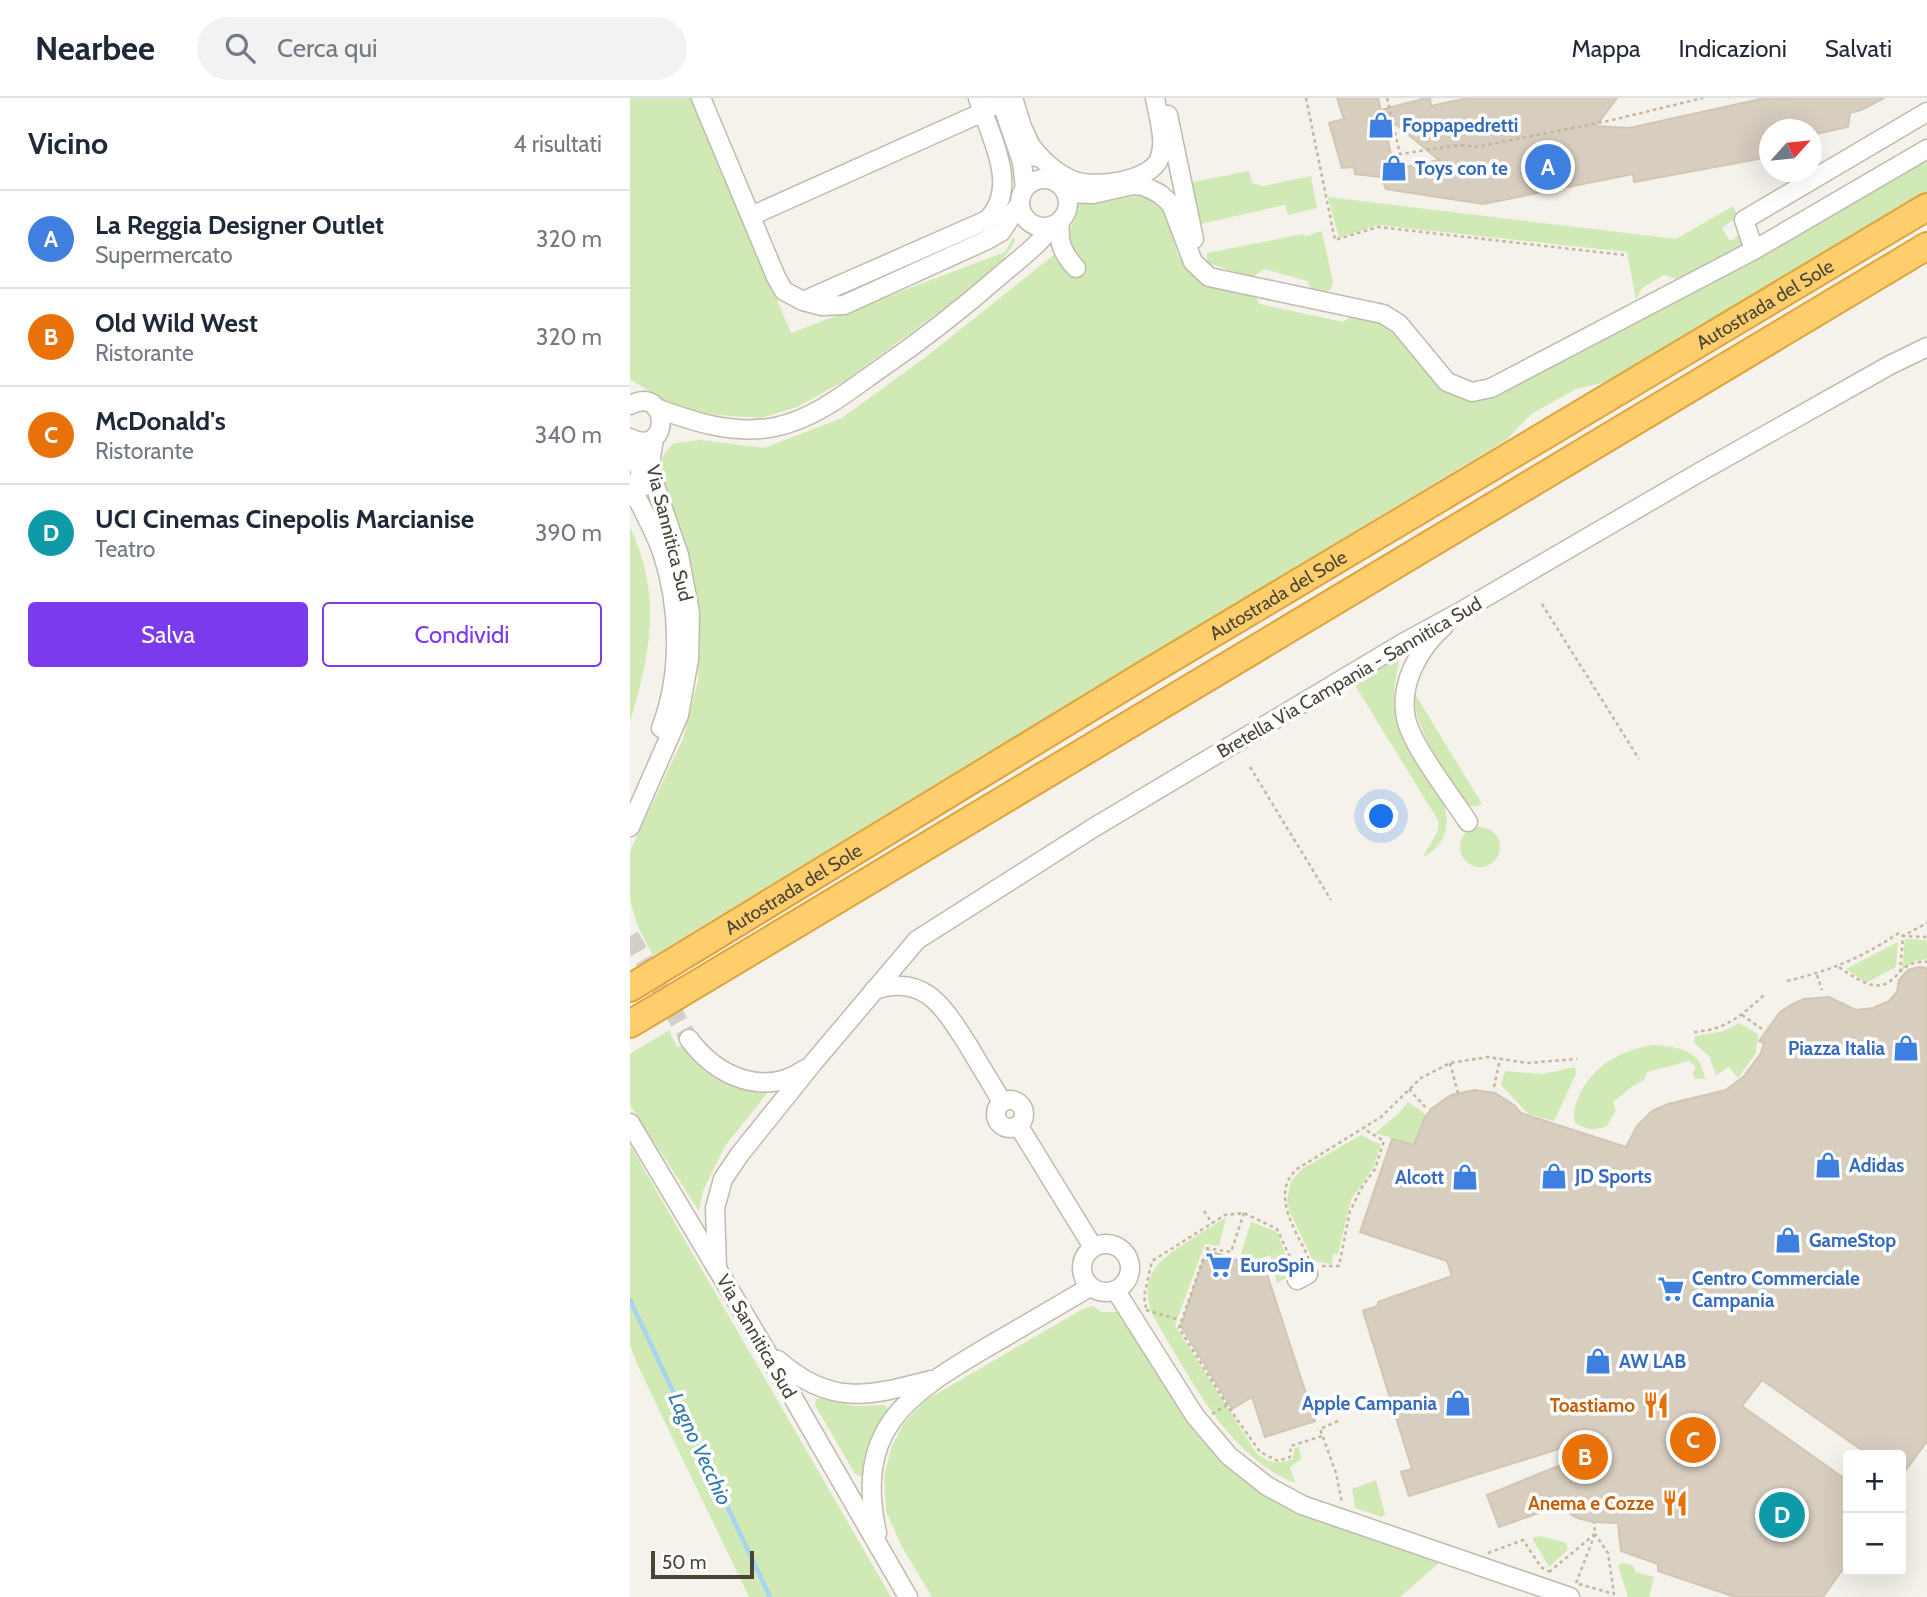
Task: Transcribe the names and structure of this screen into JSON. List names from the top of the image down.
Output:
{
  "streets": {
    "highway": ["Autostrada del Sole"],
    "street": ["Via Sannitica Sud", "Bretella Via Campania - Sannitica Sud"]
  },
  "crossings": [
    ["Via Sannitica Sud", "Bretella Via Campania - Sannitica Sud"]
  ],
  "water": ["Lagno Vecchio"],
  "places": {
    "shop": [
      "Foppapedretti",
      "Toys con te",
      "Piazza Italia",
      "Adidas",
      "JD Sports",
      "Alcott",
      "GameStop",
      "AW LAB",
      "Apple Campania"
    ],
    "supermarket": ["EuroSpin", "Centro Commerciale Campania"],
    "restaurant": ["Toastiamo", "Anema e Cozze"]
  },
  "scale_bar": "50 m",
  "north": "top right",
  "page": {
    "header": "Nearbee",
    "search": "Cerca qui",
    "nav": ["Mappa", "Indicazioni", "Salvati"],
    "heading": ["Vicino", "4 risultati"],
    "pins": [
      "A",
      "C",
      "B",
      "D"
    ],
    "list": [
      {
        "mark": "A",
        "name": "La Reggia Designer Outlet",
        "note": "Supermercato",
        "value": "320 m"
      },
      {
        "mark": "B",
        "name": "Old Wild West",
        "note": "Ristorante",
        "value": "320 m"
      },
      {
        "mark": "C",
        "name": "McDonald's",
        "note": "Ristorante",
        "value": "340 m"
      },
      {
        "mark": "D",
        "name": "UCI Cinemas Cinepolis Marcianise",
        "note": "Teatro",
        "value": "390 m"
      }
    ],
    "buttons": ["Salva", "Condividi"],
    "map_buttons": ["+", "−"],
    "scale": "50 m"
  }
}
